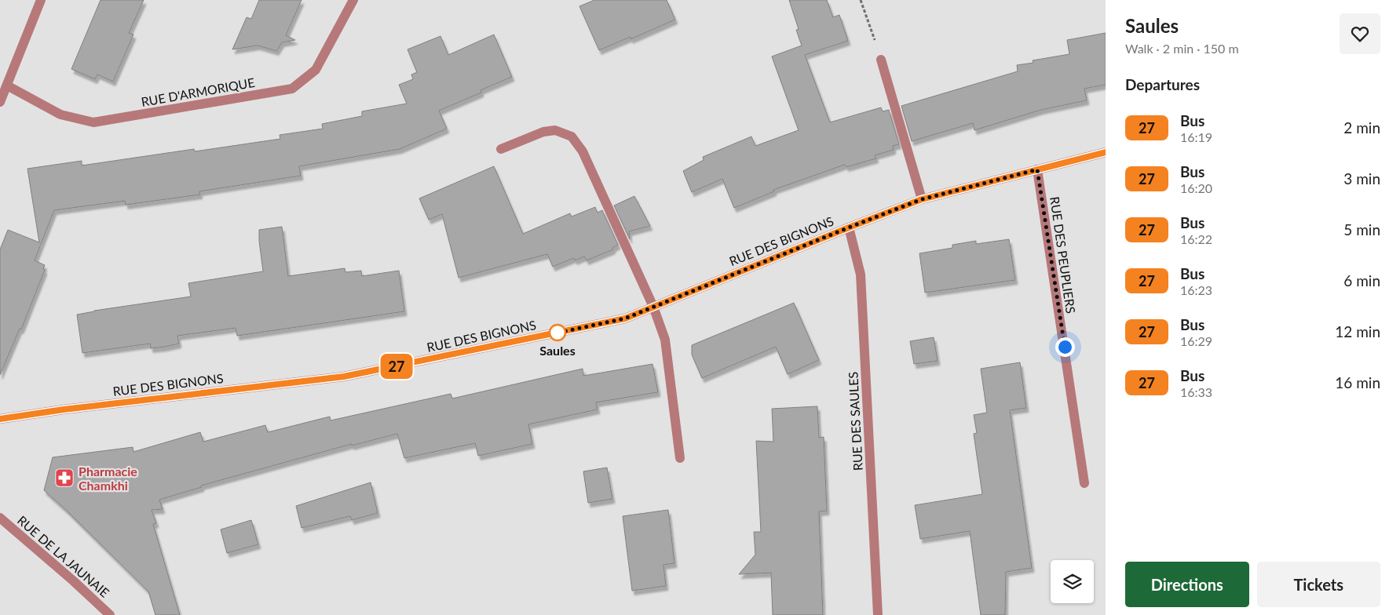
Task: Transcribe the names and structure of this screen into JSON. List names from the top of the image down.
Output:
{
  "streets": {
    "street": [
      "RUE D'ARMORIQUE",
      "RUE DES BIGNONS",
      "RUE DES PEUPLIERS",
      "RUE DES SAULES",
      "RUE DE LA JAUNAIE"
    ]
  },
  "crossings": [
    ["RUE DES BIGNONS", "RUE DES PEUPLIERS"],
    ["RUE DES BIGNONS", "RUE DES SAULES"]
  ],
  "places": {
    "other": ["Saules"],
    "pharmacy": ["Pharmacie Chamkhi"]
  },
  "lines": ["bus line 27"],
  "page": {
    "on_map": "27",
    "heading": [
      ["Saules", "Walk · 2 min · 150 m"],
      "Departures"
    ],
    "list": [
      {
        "mark": "27",
        "name": "Bus",
        "note": "16:19",
        "value": "2 min"
      },
      {
        "mark": "27",
        "name": "Bus",
        "note": "16:20",
        "value": "3 min"
      },
      {
        "mark": "27",
        "name": "Bus",
        "note": "16:22",
        "value": "5 min"
      },
      {
        "mark": "27",
        "name": "Bus",
        "note": "16:23",
        "value": "6 min"
      },
      {
        "mark": "27",
        "name": "Bus",
        "note": "16:29",
        "value": "12 min"
      },
      {
        "mark": "27",
        "name": "Bus",
        "note": "16:33",
        "value": "16 min"
      }
    ],
    "buttons": ["Directions", "Tickets"]
  }
}
